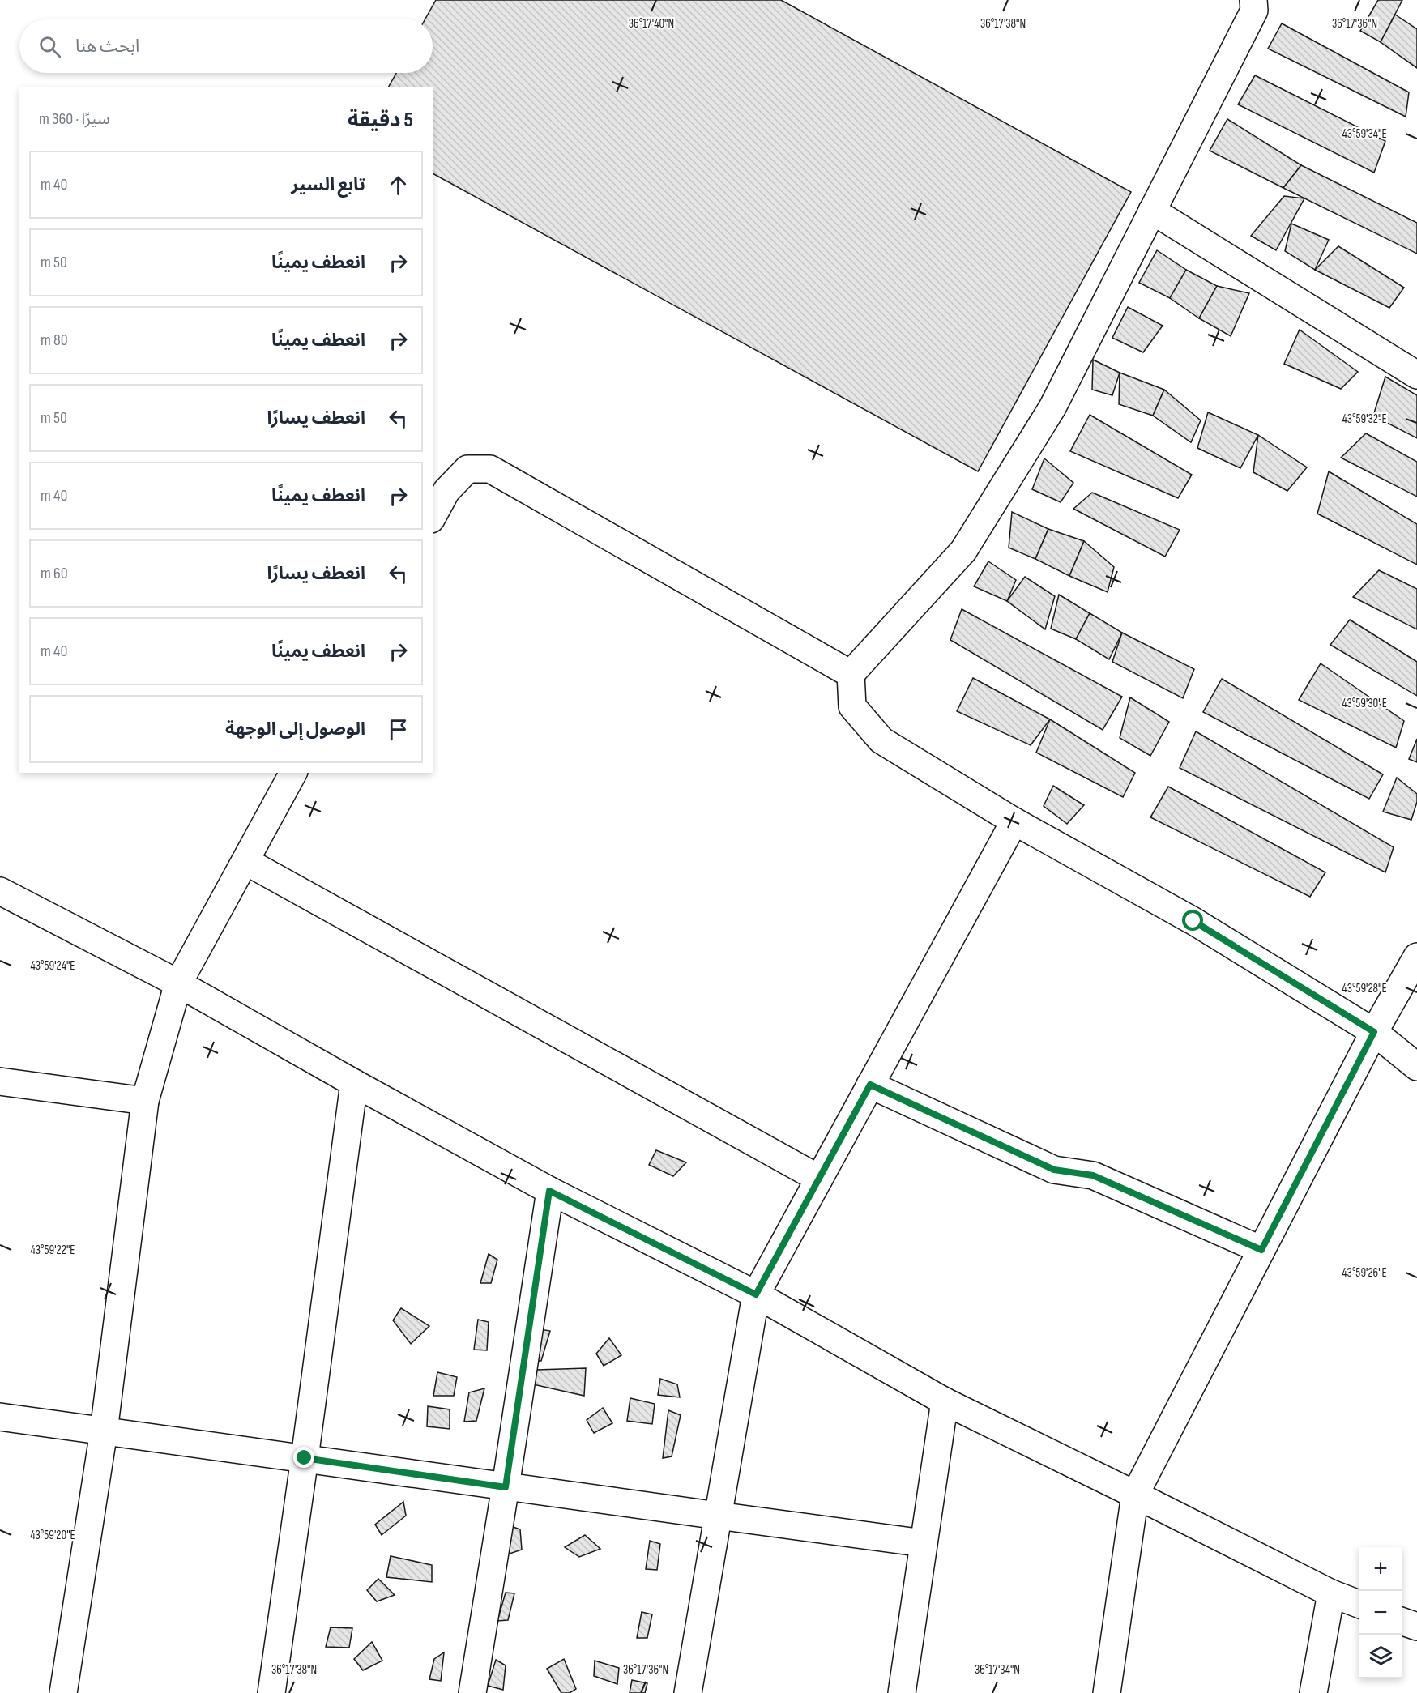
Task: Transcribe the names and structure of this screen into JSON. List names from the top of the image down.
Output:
{
  "page": {
    "search": "ابحث هنا",
    "heading": ["5 دقيقة", "سيرًا · 360 m"],
    "list": [
      ["تابع السير", "40 m"],
      ["انعطف يمينًا", "50 m"],
      ["انعطف يمينًا", "80 m"],
      ["انعطف يسارًا", "50 m"],
      ["انعطف يمينًا", "40 m"],
      ["انعطف يسارًا", "60 m"],
      ["انعطف يمينًا", "40 m"],
      "الوصول إلى الوجهة"
    ],
    "map_buttons": ["+", "−"]
  },
  "coordinates": [
    "36°17'40\"N",
    "36°17'38\"N",
    "36°17'36\"N",
    "43°59'34\"E",
    "43°59'32\"E",
    "43°59'30\"E",
    "43°59'24\"E",
    "43°59'28\"E",
    "43°59'22\"E",
    "43°59'26\"E",
    "43°59'20\"E",
    "36°17'34\"N"
  ]
}
